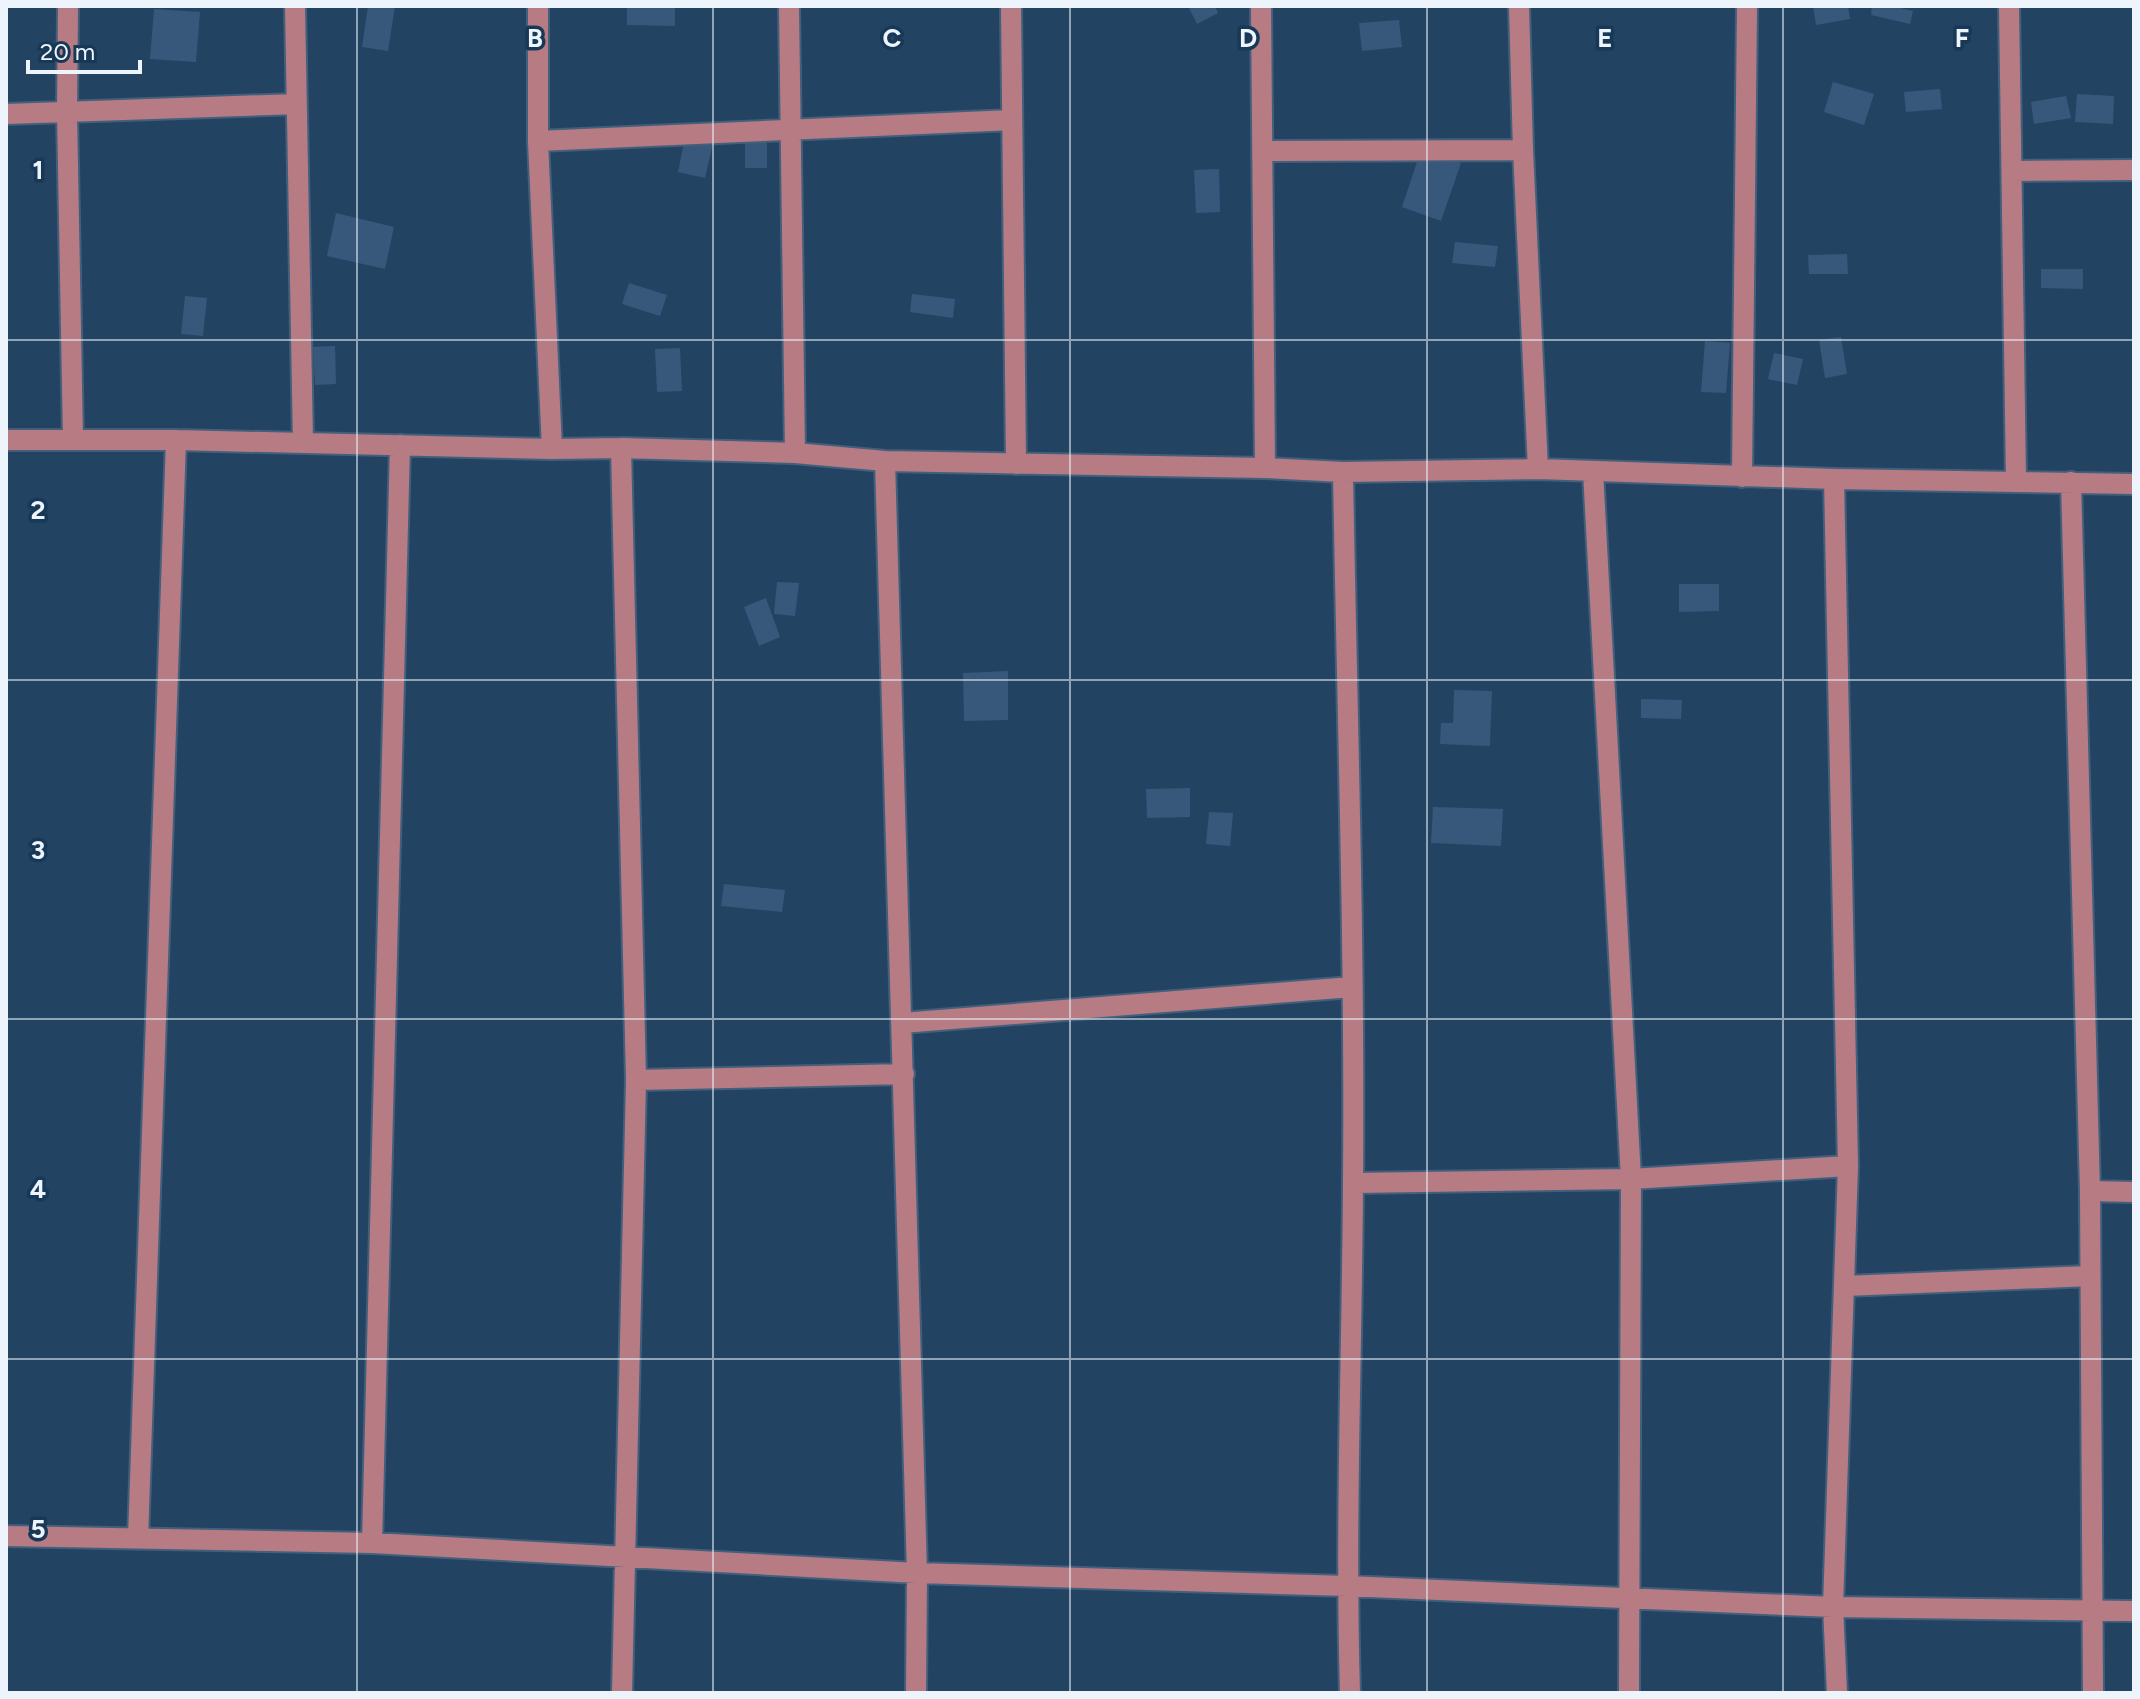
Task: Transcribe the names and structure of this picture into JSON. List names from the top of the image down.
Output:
{
  "scale_bar": "20 m",
  "grid": {
    "columns": [
      "B",
      "C",
      "D",
      "E",
      "F"
    ],
    "rows": [
      "1",
      "2",
      "3",
      "4",
      "5"
    ]
  }
}
